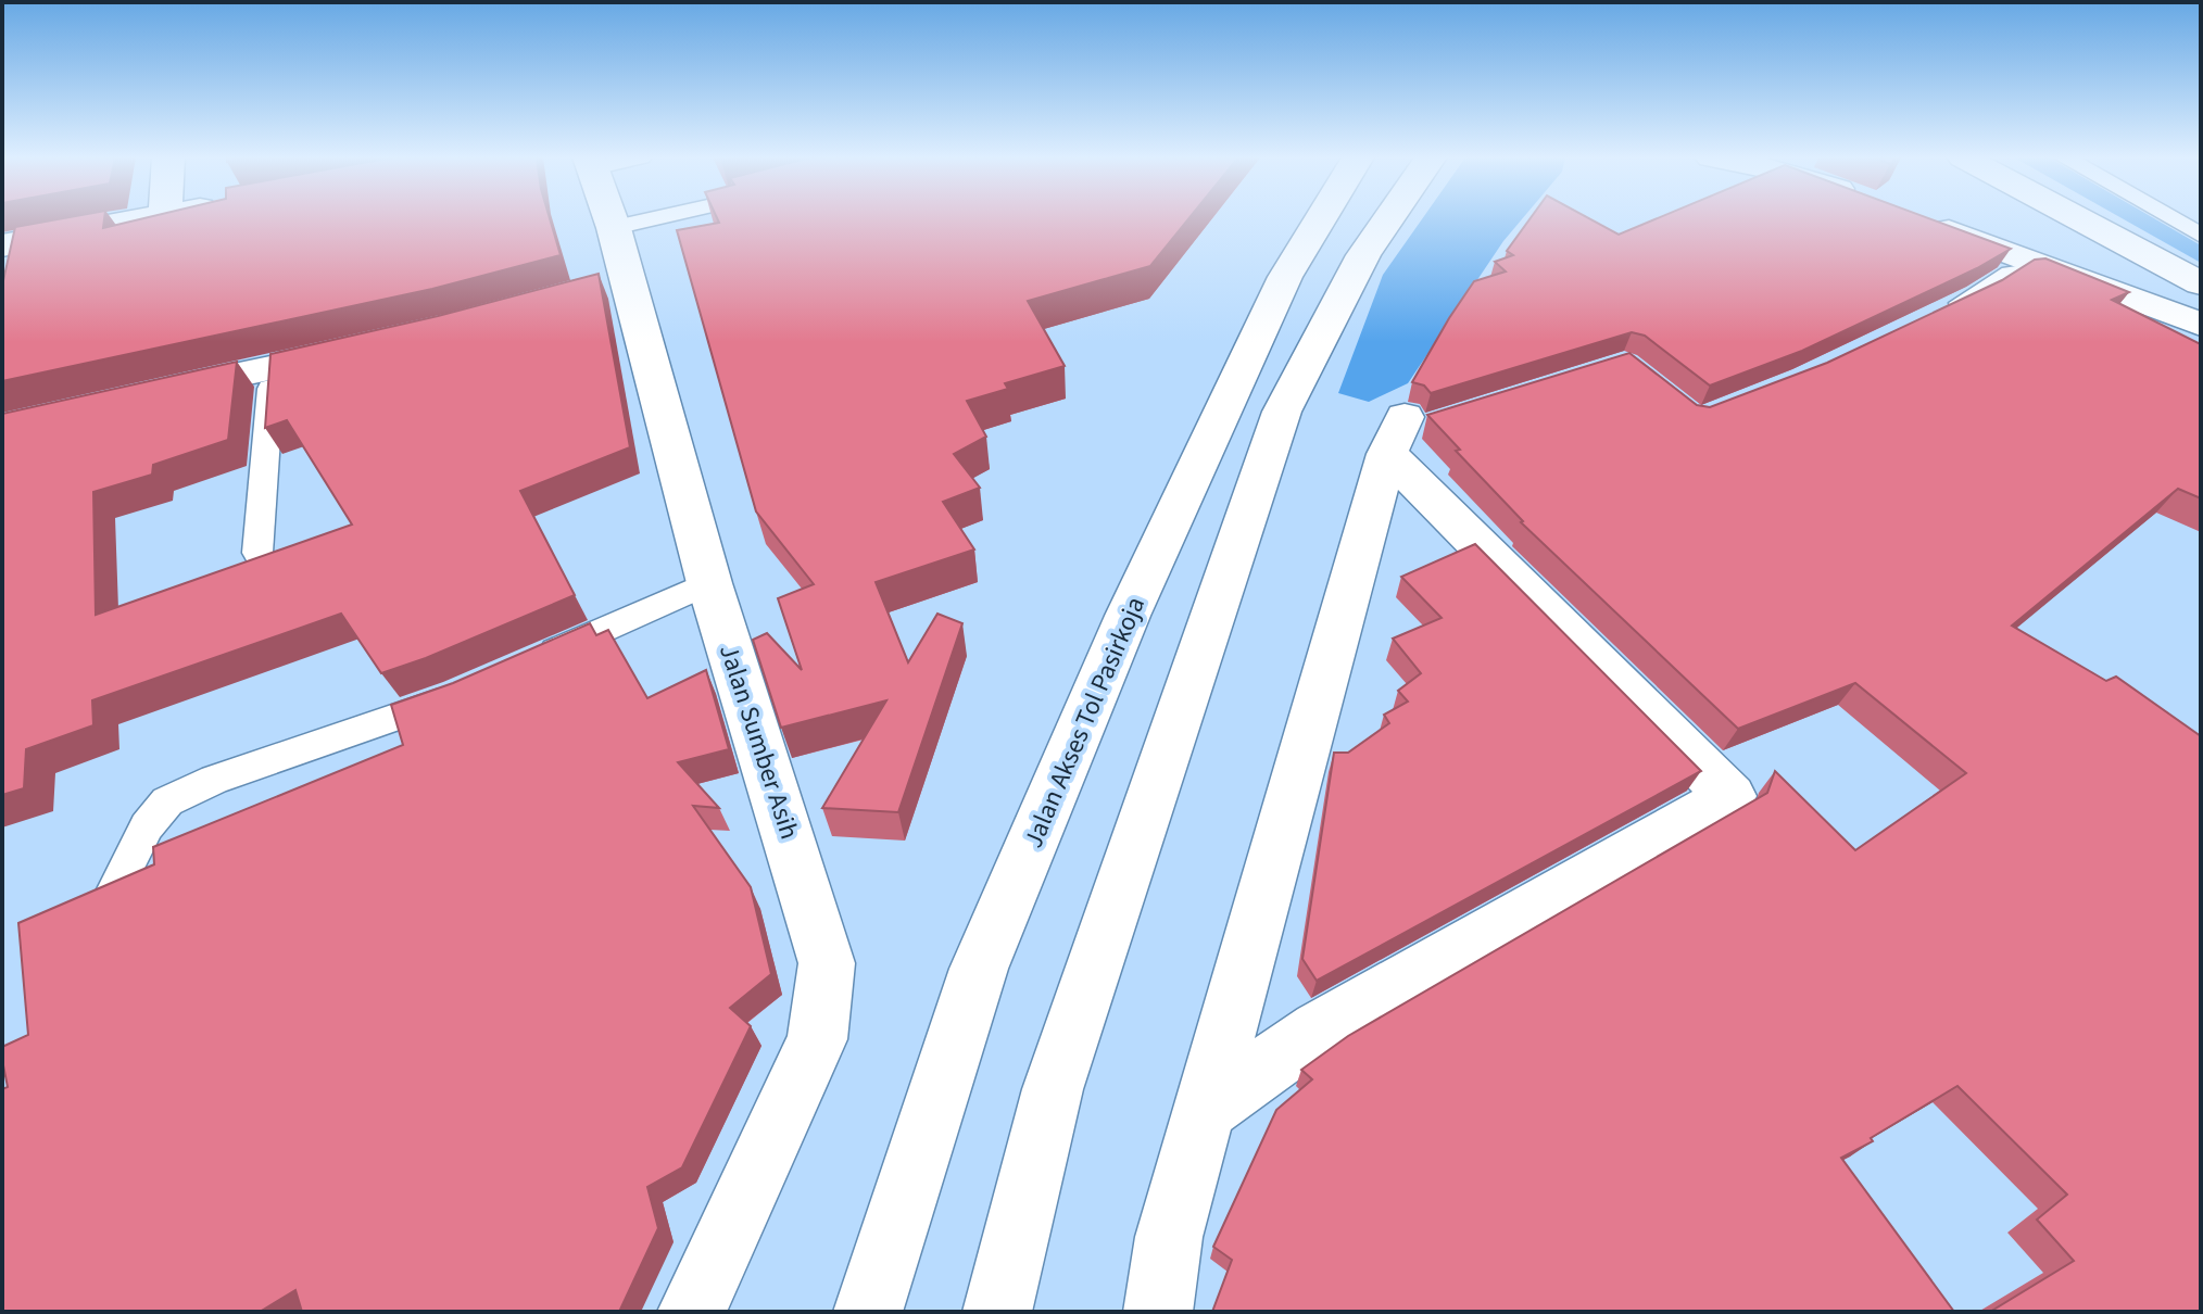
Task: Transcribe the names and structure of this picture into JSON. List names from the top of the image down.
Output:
{
  "streets": {
    "main road": ["Jalan Akses Tol Pasirkoja", "Jalan Sumber Asih"]
  }
}
